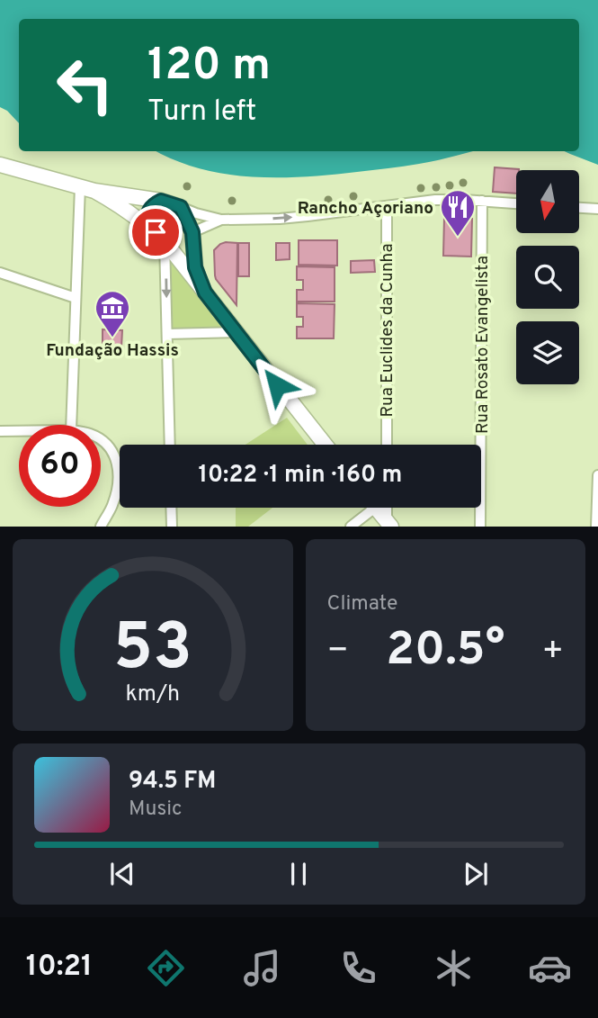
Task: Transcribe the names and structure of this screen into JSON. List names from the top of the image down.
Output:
{
  "streets": {
    "street": ["Rua Euclides da Cunha", "Rua Rosato Evangelista"]
  },
  "places": {
    "restaurant": ["Rancho Açoriano"],
    "museum": ["Fundação Hassis"]
  },
  "north": "bottom",
  "page": {
    "turn": ["120 m", "Turn left"],
    "limit": "60",
    "trip": "10:22 · 1 min · 160 m",
    "tile": "Climate",
    "heat": ["−", "20.5°", "+"],
    "song": ["94.5 FM", "Music"],
    "tabs": "10:21",
    "gauge": ["53", "km/h"]
  }
}
